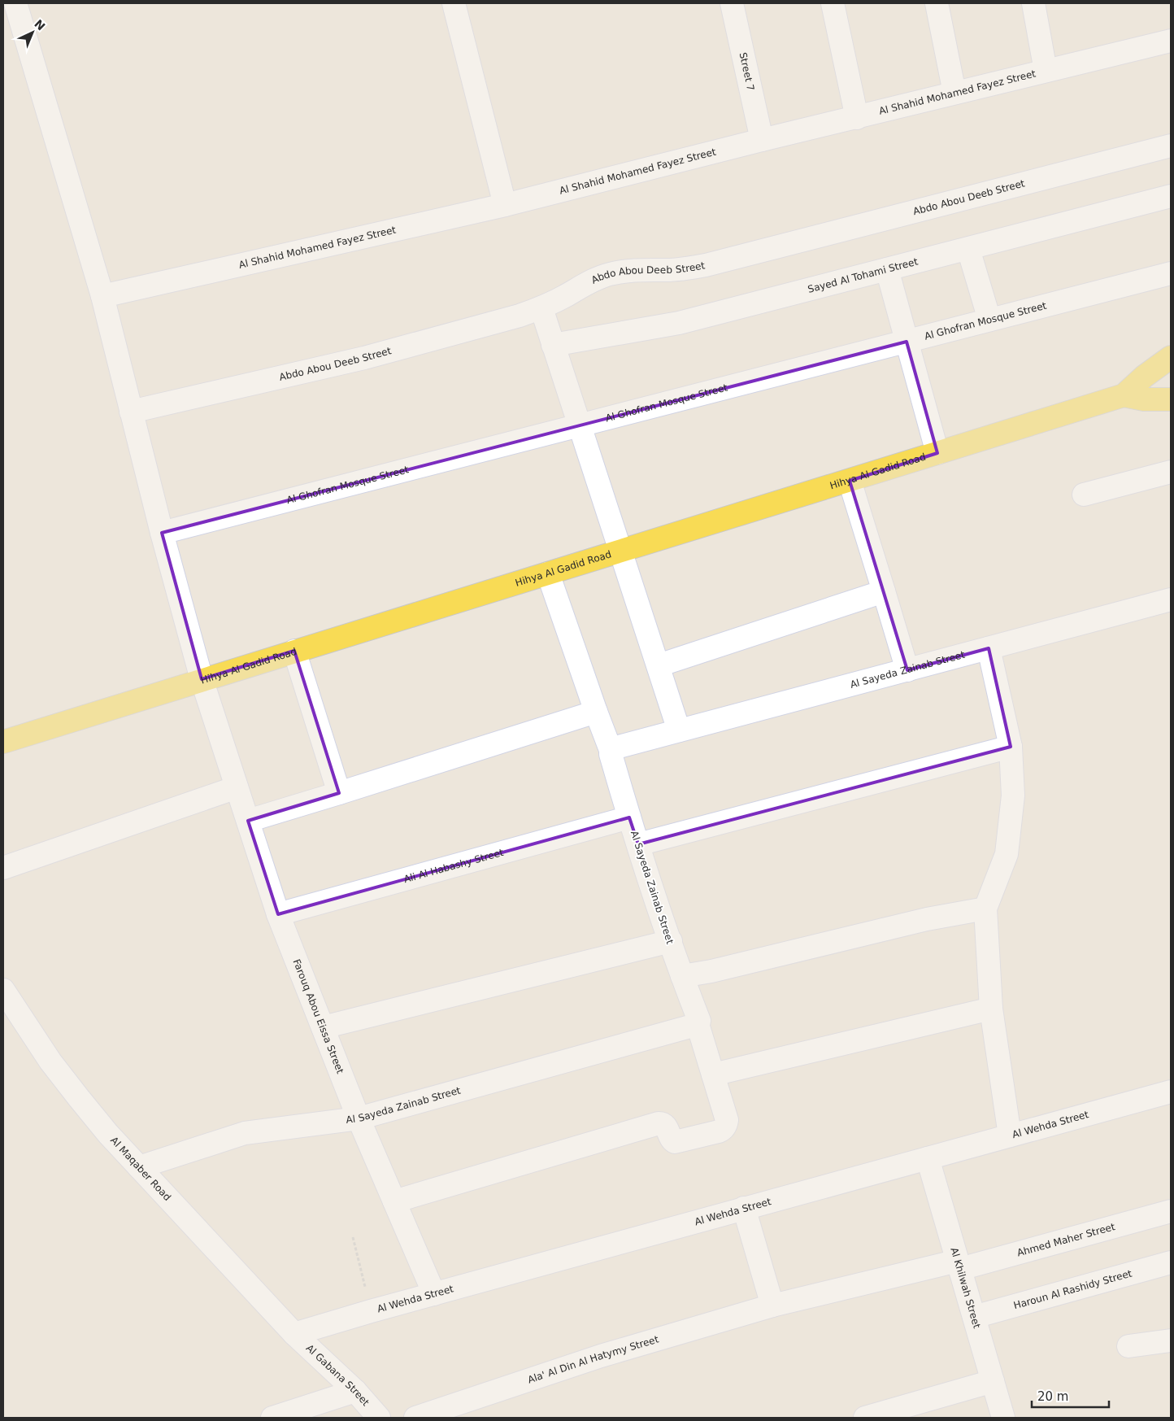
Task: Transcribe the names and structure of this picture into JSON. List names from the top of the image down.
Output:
{
  "streets": {
    "main road": ["Hihya Al Gadid Road"],
    "street": [
      "Street 7",
      "Al Shahid Mohamed Fayez Street",
      "Abdo Abou Deeb Street",
      "Sayed Al Tohami Street",
      "Al Ghofran Mosque Street",
      "Al Sayeda Zainab Street",
      "Ali Al Habashy Street",
      "Farouq Abou Eissa Street",
      "Al Wehda Street",
      "Al Maqaber Road",
      "Ahmed Maher Street",
      "Al Khilwah Street",
      "Haroun Al Rashidy Street",
      "Ala' Al Din Al Hatymy Street",
      "Al Gabana Street"
    ]
  },
  "crossings": [
    ["Street 7", "Al Shahid Mohamed Fayez Street"],
    ["Al Shahid Mohamed Fayez Street", "Farouq Abou Eissa Street"],
    ["Abdo Abou Deeb Street", "Farouq Abou Eissa Street"],
    ["Al Ghofran Mosque Street", "Farouq Abou Eissa Street"],
    ["Hihya Al Gadid Road", "Farouq Abou Eissa Street"],
    ["Al Sayeda Zainab Street", "Ali Al Habashy Street"],
    ["Al Sayeda Zainab Street", "Farouq Abou Eissa Street"],
    ["Al Sayeda Zainab Street", "Al Maqaber Road"],
    ["Ali Al Habashy Street", "Farouq Abou Eissa Street"],
    ["Farouq Abou Eissa Street", "Al Wehda Street"],
    ["Al Wehda Street", "Al Maqaber Road"],
    ["Al Wehda Street", "Al Khilwah Street"],
    ["Al Wehda Street", "Al Gabana Street"],
    ["Al Maqaber Road", "Al Gabana Street"],
    ["Ahmed Maher Street", "Al Khilwah Street"],
    ["Ahmed Maher Street", "Ala' Al Din Al Hatymy Street"],
    ["Al Khilwah Street", "Haroun Al Rashidy Street"]
  ],
  "scale_bar": "20 m",
  "north": "top right"
}
